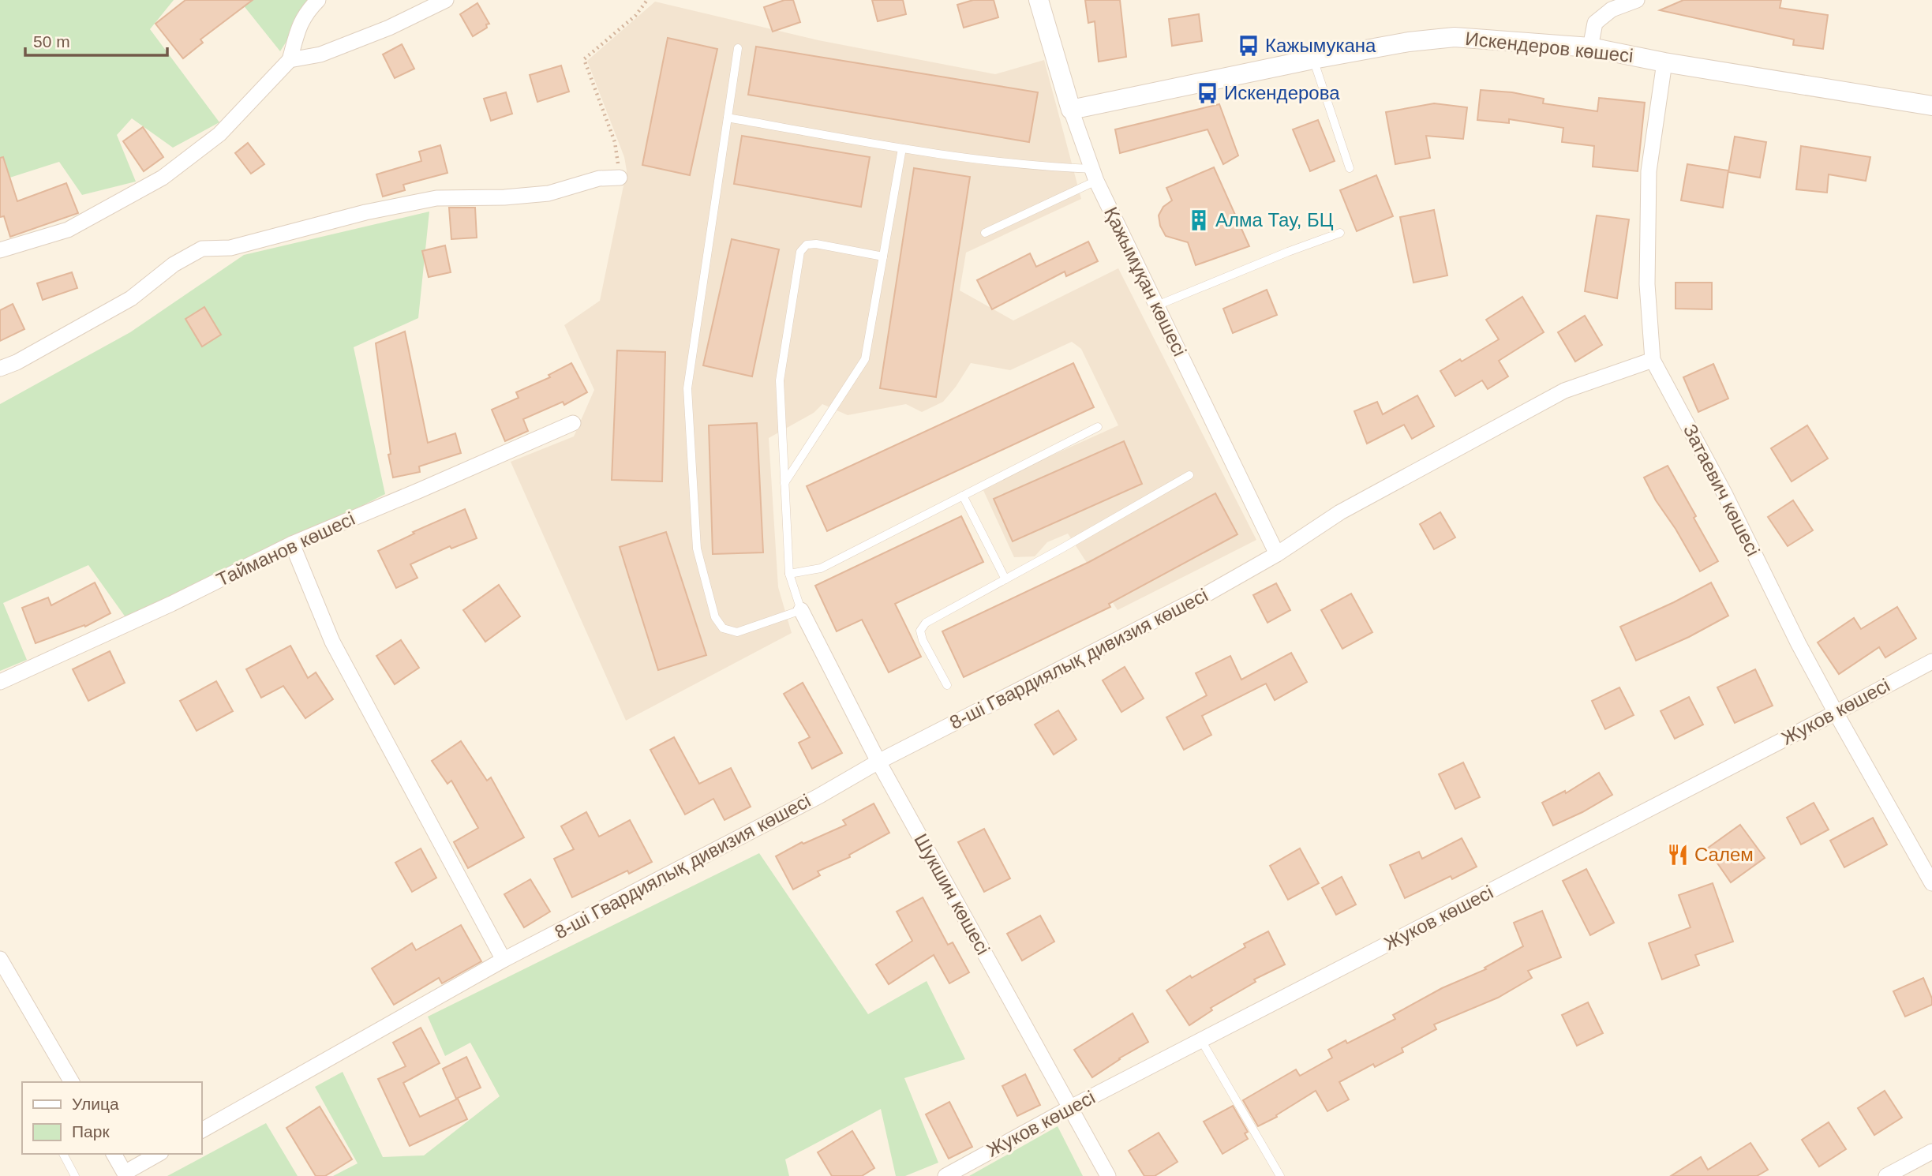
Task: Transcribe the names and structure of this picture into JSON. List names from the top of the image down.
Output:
{
  "streets": {
    "street": [
      "Искендеров көшесі",
      "Қажымұқан көшесі",
      "Затаевич көшесі",
      "Тайманов көшесі",
      "8-ші Гвардиялық дивизия көшесі",
      "Жуков көшесі",
      "Шукшин көшесі"
    ]
  },
  "crossings": [
    ["Искендеров көшесі", "Қажымұқан көшесі"],
    ["Искендеров көшесі", "Затаевич көшесі"],
    ["Қажымұқан көшесі", "8-ші Гвардиялық дивизия көшесі"],
    ["Затаевич көшесі", "8-ші Гвардиялық дивизия көшесі"],
    ["Затаевич көшесі", "Жуков көшесі"],
    ["8-ші Гвардиялық дивизия көшесі", "Шукшин көшесі"],
    ["Жуков көшесі", "Шукшин көшесі"]
  ],
  "places": {
    "bus stop": ["Кажымукана", "Искендерова"],
    "building": ["Алма Тау, БЦ"],
    "restaurant": ["Салем"]
  },
  "legend": ["Улица", "Парк"],
  "scale_bar": "50 m"
}
